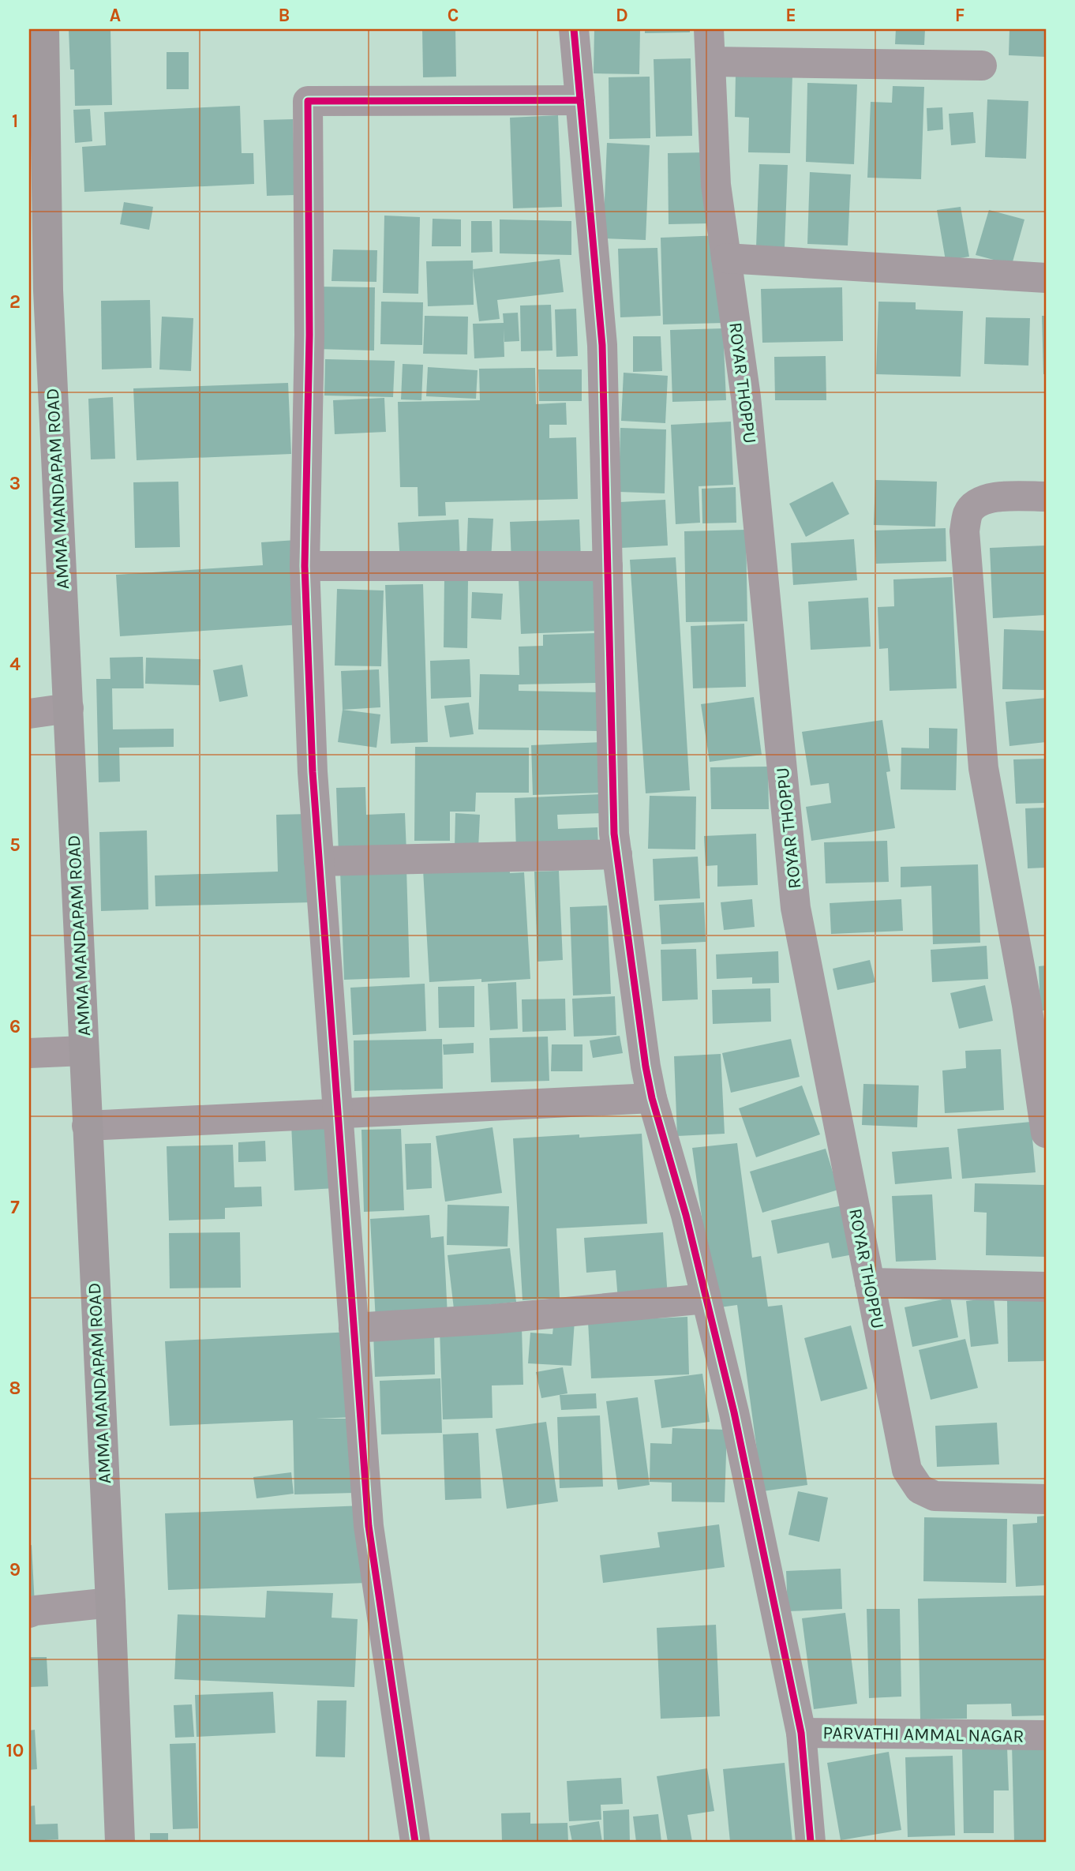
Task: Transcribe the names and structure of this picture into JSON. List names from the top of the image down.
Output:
{
  "streets": {
    "main road": ["AMMA MANDAPAM ROAD"],
    "street": ["ROYAR THOPPU", "PARVATHI AMMAL NAGAR"]
  },
  "grid": {
    "columns": [
      "A",
      "B",
      "C",
      "D",
      "E",
      "F"
    ],
    "rows": [
      "1",
      "2",
      "3",
      "4",
      "5",
      "6",
      "7",
      "8",
      "9",
      "10"
    ]
  }
}
